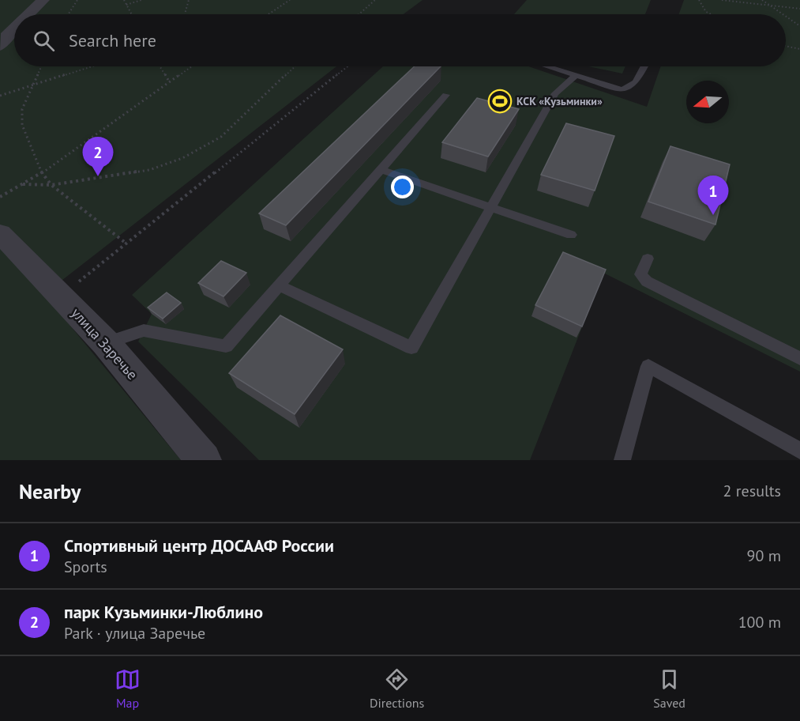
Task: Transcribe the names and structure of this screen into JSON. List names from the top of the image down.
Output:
{
  "streets": {
    "street": ["улица Заречье"]
  },
  "places": {
    "sports": ["КСК «Кузьминки»"]
  },
  "north": "left",
  "page": {
    "search": "Search here",
    "pins": ["2", "1"],
    "heading": ["Nearby", "2 results"],
    "list": [
      {
        "mark": "1",
        "name": "Спортивный центр ДОСААФ России",
        "note": "Sports",
        "value": "90 m"
      },
      {
        "mark": "2",
        "name": "парк Кузьминки-Люблино",
        "note": "Park · улица Заречье",
        "value": "100 m"
      }
    ],
    "nav": ["Map", "Directions", "Saved"]
  }
}
